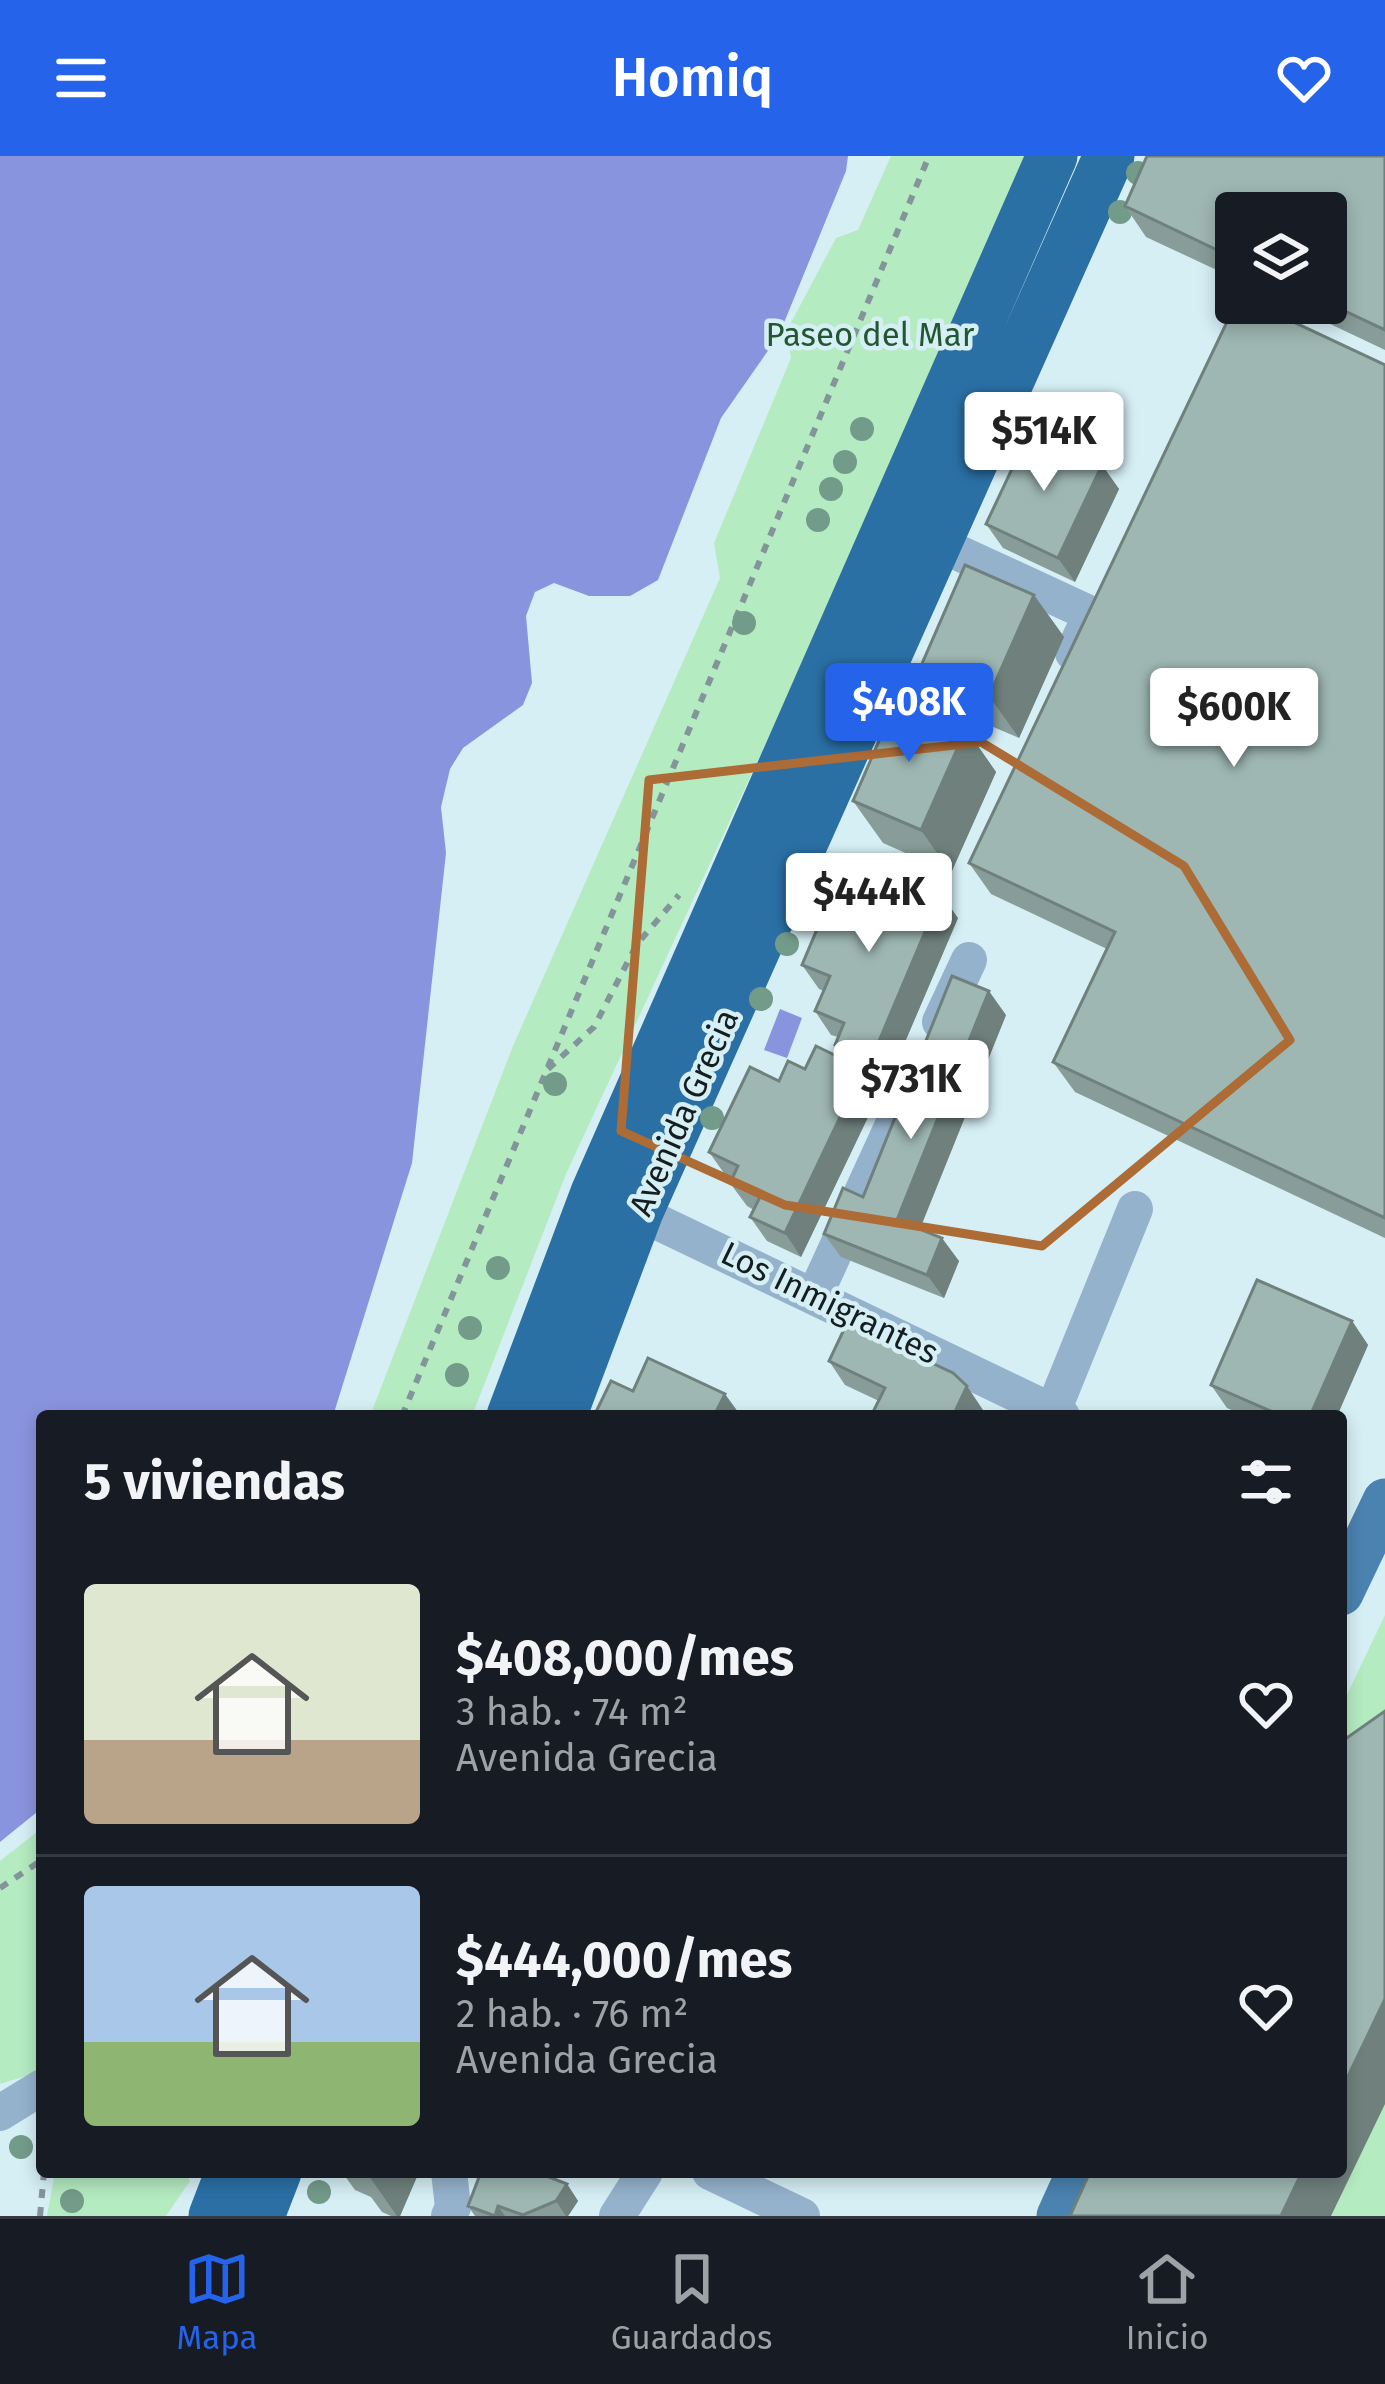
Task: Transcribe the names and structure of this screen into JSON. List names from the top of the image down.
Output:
{
  "streets": {
    "highway": ["Avenida Grecia"],
    "street": ["Los Inmigrantes"]
  },
  "crossings": [
    ["Avenida Grecia", "Los Inmigrantes"]
  ],
  "parks": ["Paseo del Mar"],
  "page": {
    "header": "Homiq",
    "price": [
      "$514K",
      "$408K",
      "$600K",
      "$444K",
      "$731K"
    ],
    "heading": "5 viviendas",
    "list": [
      {
        "name": "$408,000/mes",
        "note": "3 hab. · 74 m² · Avenida Grecia"
      },
      {
        "name": "$444,000/mes",
        "note": "2 hab. · 76 m² · Avenida Grecia"
      }
    ],
    "tabs": ["Mapa", "Guardados", "Inicio"]
  }
}
